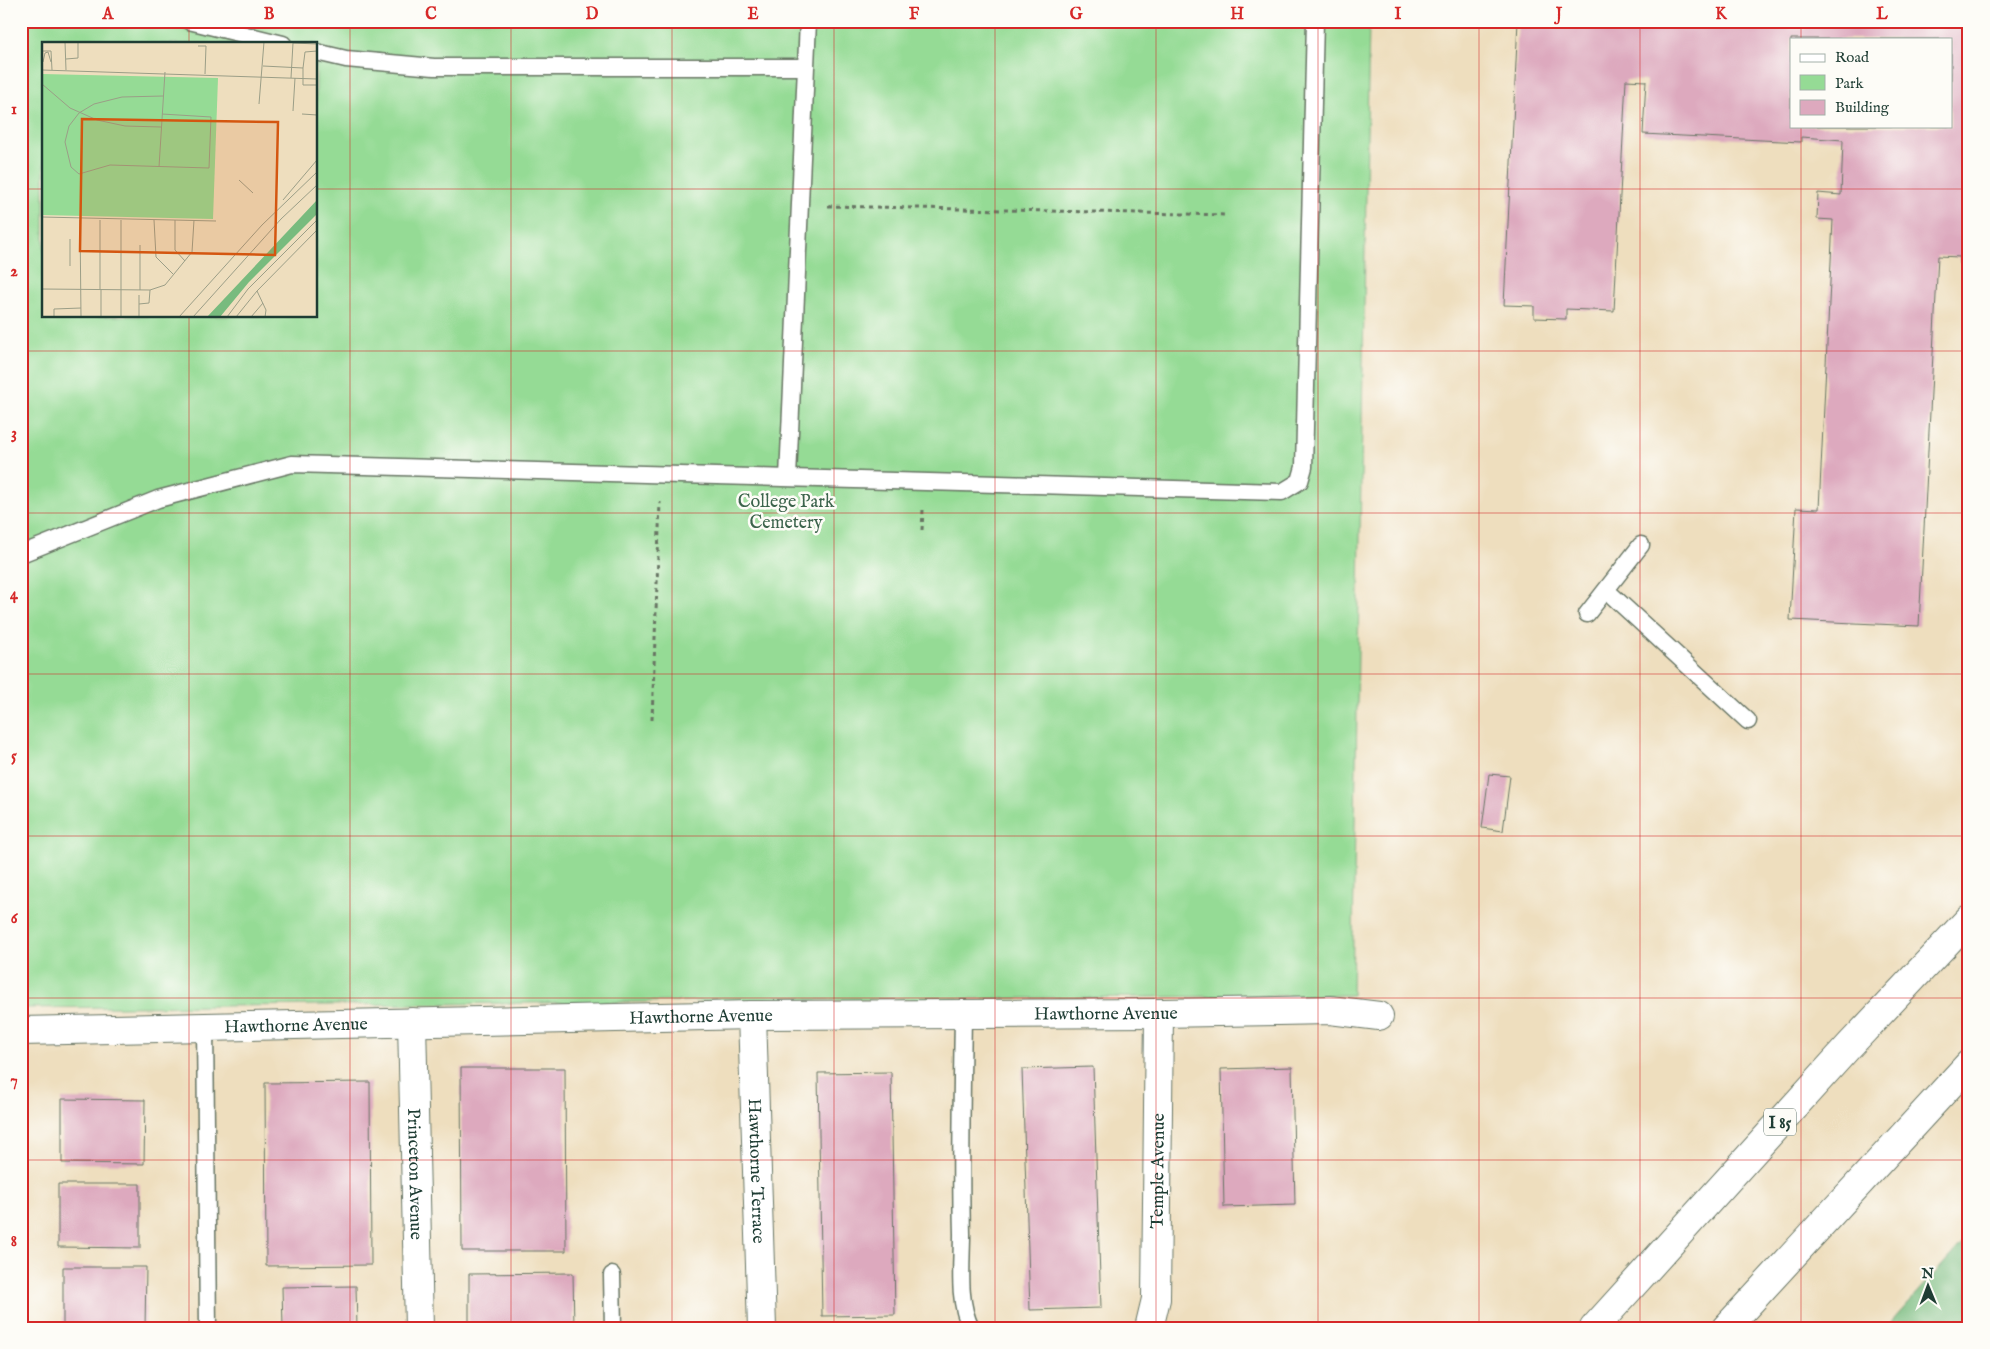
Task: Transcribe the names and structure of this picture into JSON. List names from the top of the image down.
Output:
{
  "streets": {
    "main road": [
      "Hawthorne Avenue",
      "I 85",
      "Hawthorne Terrace",
      "Temple Avenue",
      "Princeton Avenue"
    ]
  },
  "crossings": [
    ["Hawthorne Avenue", "Hawthorne Terrace"],
    ["Hawthorne Avenue", "Temple Avenue"],
    ["Hawthorne Avenue", "Princeton Avenue"]
  ],
  "parks": ["College Park Cemetery"],
  "legend": ["Road", "Park", "Building"],
  "north": "top",
  "grid": {
    "columns": [
      "A",
      "B",
      "C",
      "D",
      "E",
      "F",
      "G",
      "H",
      "I",
      "J",
      "K",
      "L"
    ],
    "rows": [
      "1",
      "2",
      "3",
      "4",
      "5",
      "6",
      "7",
      "8"
    ]
  }
}
